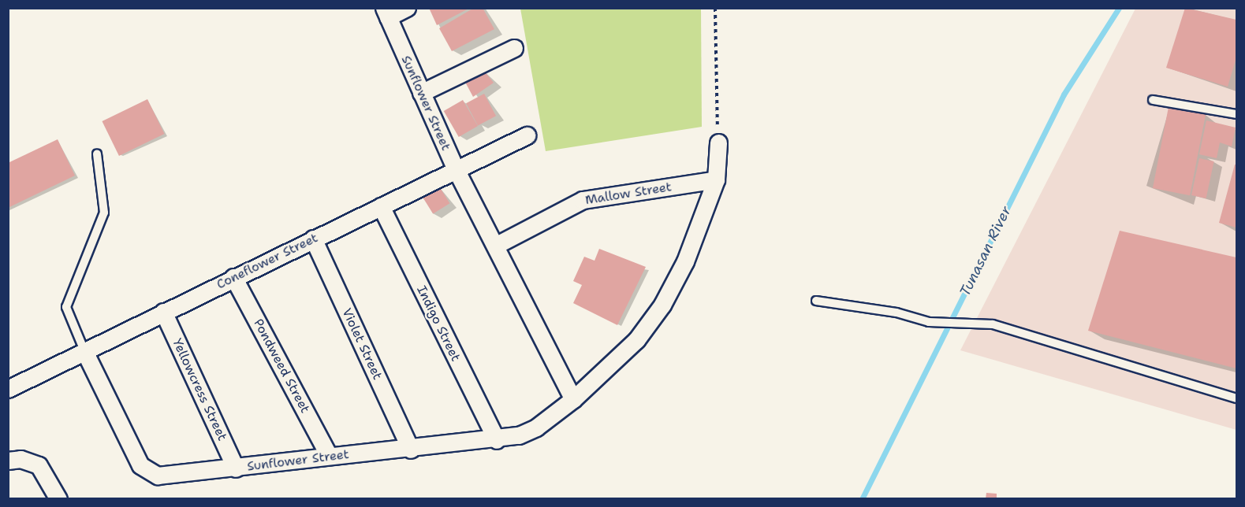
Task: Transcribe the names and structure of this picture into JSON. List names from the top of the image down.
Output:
{
  "streets": {
    "street": [
      "Sunflower Street",
      "Mallow Street",
      "Coneflower Street",
      "Indigo Street",
      "Violet Street",
      "Pondweed Street",
      "Yellowcress Street"
    ]
  },
  "crossings": [
    ["Sunflower Street", "Mallow Street"],
    ["Sunflower Street", "Coneflower Street"],
    ["Sunflower Street", "Indigo Street"],
    ["Sunflower Street", "Violet Street"],
    ["Sunflower Street", "Pondweed Street"],
    ["Sunflower Street", "Yellowcress Street"],
    ["Coneflower Street", "Indigo Street"],
    ["Coneflower Street", "Violet Street"],
    ["Coneflower Street", "Pondweed Street"],
    ["Coneflower Street", "Yellowcress Street"]
  ],
  "water": ["Tunasan River"]
}
